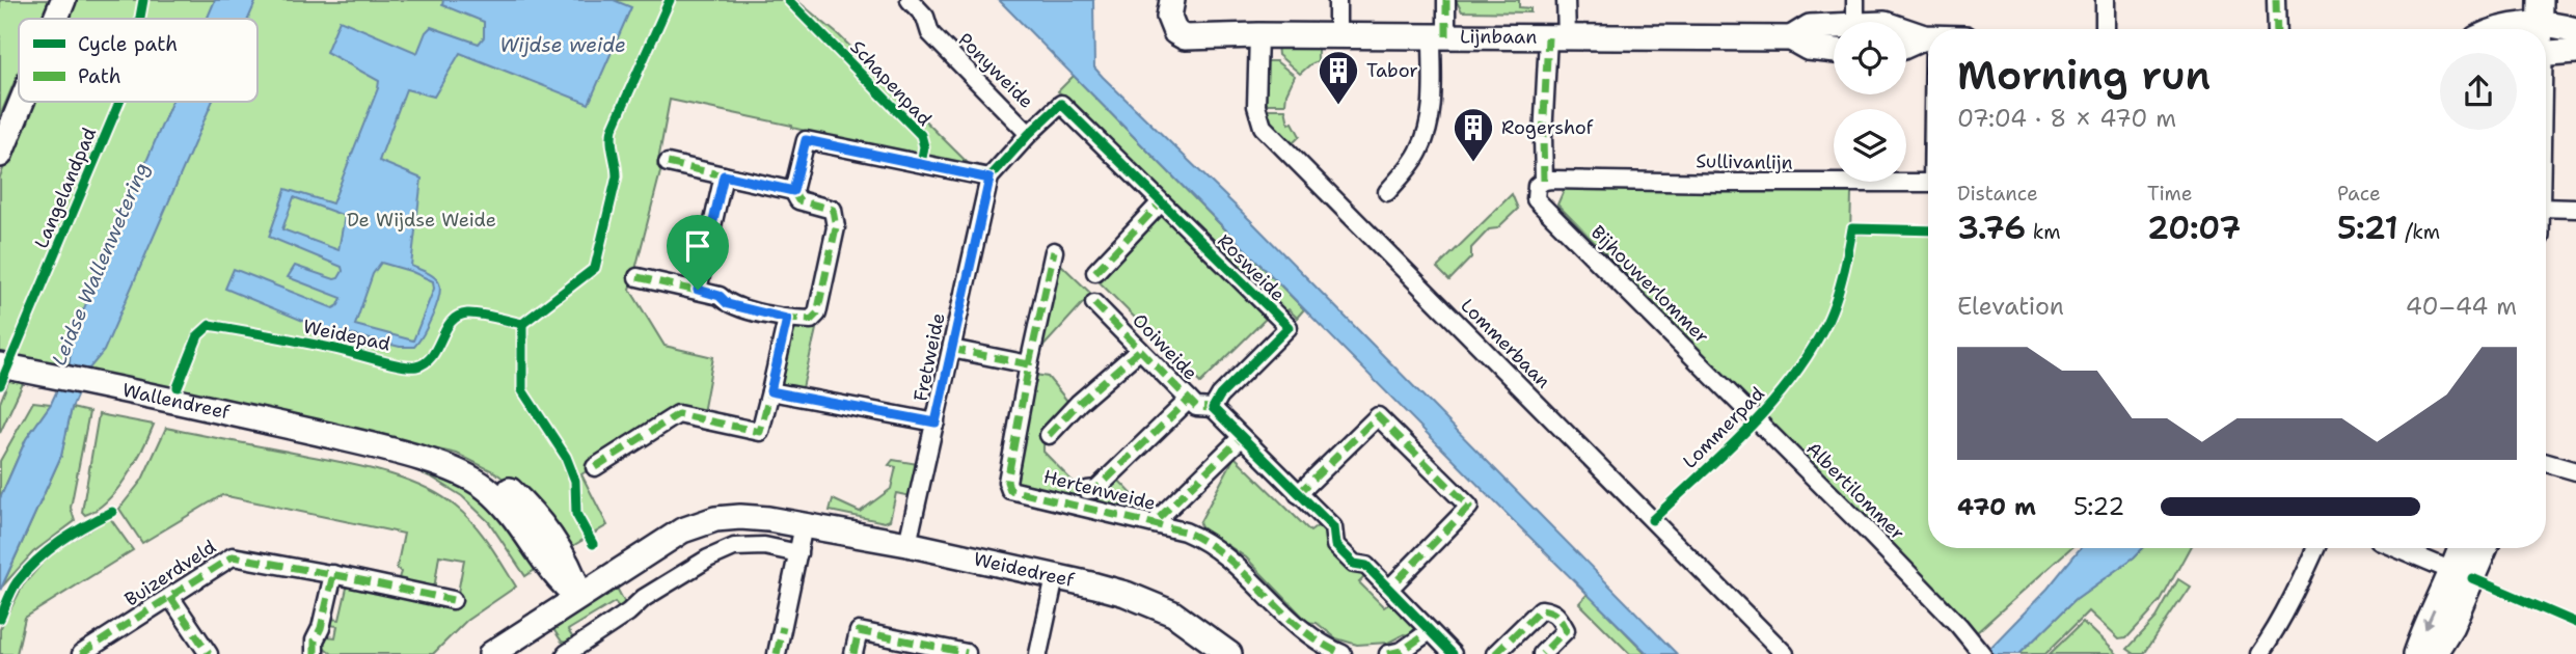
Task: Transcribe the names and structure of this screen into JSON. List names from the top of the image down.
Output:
{
  "streets": {
    "street": [
      "Lijnbaan",
      "Ponyweide",
      "Sullivanlijn",
      "Rosweide",
      "Bijhouwerlommer",
      "Lommerbaan",
      "Ooiweide",
      "Fretweide",
      "Wallendreef",
      "Hertenweide",
      "Albertilommer",
      "Weidedreef",
      "Buizerdveld"
    ],
    "cycle path": [
      "Schapenpad",
      "Langelandpad",
      "Weidepad",
      "Lommerpad"
    ]
  },
  "crossings": [
    ["Lijnbaan", "Lommerbaan"],
    ["Ponyweide", "Rosweide"],
    ["Sullivanlijn", "Bijhouwerlommer"],
    ["Rosweide", "Ooiweide"],
    ["Rosweide", "Fretweide"],
    ["Bijhouwerlommer", "Albertilommer"],
    ["Fretweide", "Weidedreef"],
    ["Wallendreef", "Weidedreef"]
  ],
  "water": ["Wijdse weide", "Leidse Wallenwetering"],
  "parks": ["De Wijdse Weide"],
  "places": {
    "building": ["Tabor", "Rogershof"]
  },
  "legend": ["Cycle path", "Path"],
  "page": {
    "heading": ["Morning run", "07:04 · 8 × 470 m"],
    "stats": [
      ["Distance", "3.76 km"],
      ["Time", "20:07"],
      ["Pace", "5:21 /km"]
    ],
    "chart": ["Elevation", "40–44 m"],
    "list": [
      {
        "name": "470 m",
        "note": "5:22"
      }
    ]
  }
}
